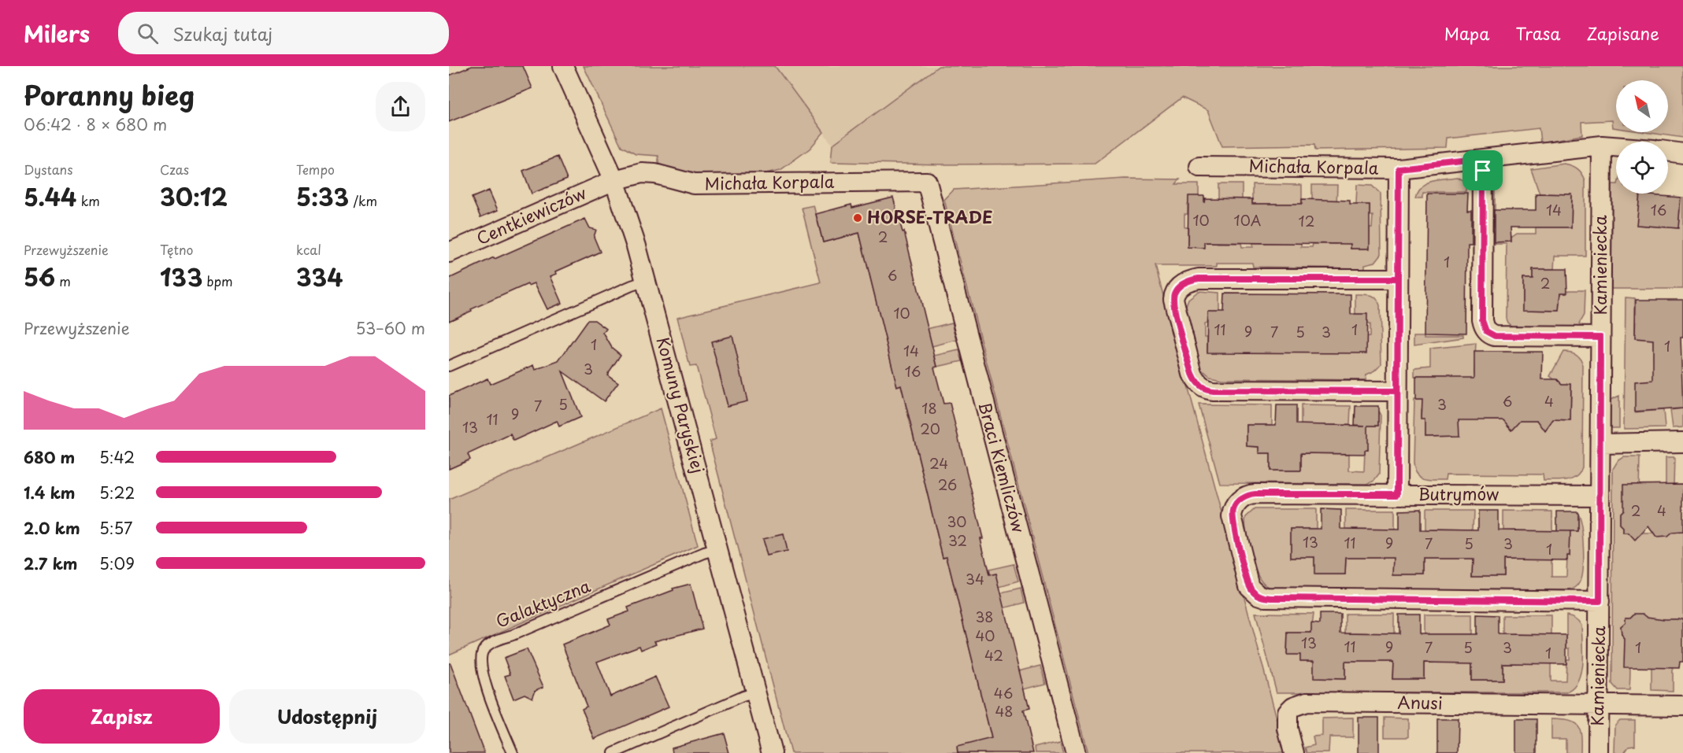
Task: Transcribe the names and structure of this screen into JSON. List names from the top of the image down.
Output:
{
  "streets": {
    "street": [
      "Michała Korpala",
      "Centkiewiczów",
      "Kamieniecka",
      "Komuny Paryskiej",
      "Braci Kiemliczów",
      "Butrymów",
      "Anusi"
    ],
    "lane": ["Galaktyczna"]
  },
  "crossings": [
    ["Michała Korpala", "Centkiewiczów"],
    ["Michała Korpala", "Kamieniecka"],
    ["Michała Korpala", "Komuny Paryskiej"],
    ["Michała Korpala", "Braci Kiemliczów"],
    ["Centkiewiczów", "Komuny Paryskiej"],
    ["Kamieniecka", "Butrymów"],
    ["Kamieniecka", "Anusi"],
    ["Komuny Paryskiej", "Galaktyczna"]
  ],
  "places": ["HORSE-TRADE"],
  "house_numbers": [
    "14",
    "16",
    "10",
    "10A",
    "12",
    "2",
    "1",
    "6",
    "2",
    "10",
    "11",
    "1",
    "9",
    "7",
    "5",
    "3",
    "1",
    "1",
    "14",
    "3",
    "16",
    "6",
    "4",
    "5",
    "3",
    "7",
    "18",
    "9",
    "11",
    "13",
    "20",
    "24",
    "26",
    "2",
    "4",
    "30",
    "32",
    "13",
    "11",
    "9",
    "7",
    "5",
    "3",
    "1",
    "34",
    "38",
    "40",
    "13",
    "11",
    "9",
    "7",
    "5",
    "3",
    "1",
    "1",
    "42",
    "46",
    "48"
  ],
  "north": "top left",
  "page": {
    "header": "Milers",
    "search": "Szukaj tutaj",
    "nav": ["Mapa", "Trasa", "Zapisane"],
    "heading": ["Poranny bieg", "06:42 · 8 × 680 m"],
    "stats": [
      ["Dystans", "5.44 km"],
      ["Czas", "30:12"],
      ["Tempo", "5:33 /km"],
      ["Przewyższenie", "56 m"],
      ["Tętno", "133 bpm"],
      ["kcal", "334"]
    ],
    "chart": ["Przewyższenie", "53–60 m"],
    "list": [
      {
        "name": "680 m",
        "note": "5:42"
      },
      {
        "name": "1.4 km",
        "note": "5:22"
      },
      {
        "name": "2.0 km",
        "note": "5:57"
      },
      {
        "name": "2.7 km",
        "note": "5:09"
      }
    ],
    "buttons": ["Zapisz", "Udostępnij"]
  }
}
